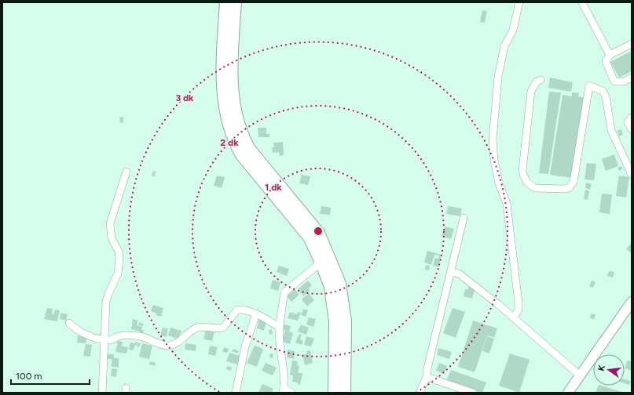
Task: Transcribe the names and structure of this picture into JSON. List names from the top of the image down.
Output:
{
  "scale_bar": "100 m",
  "north": "left",
  "rings": ["3 dk", "2 dk", "1 dk"]
}
